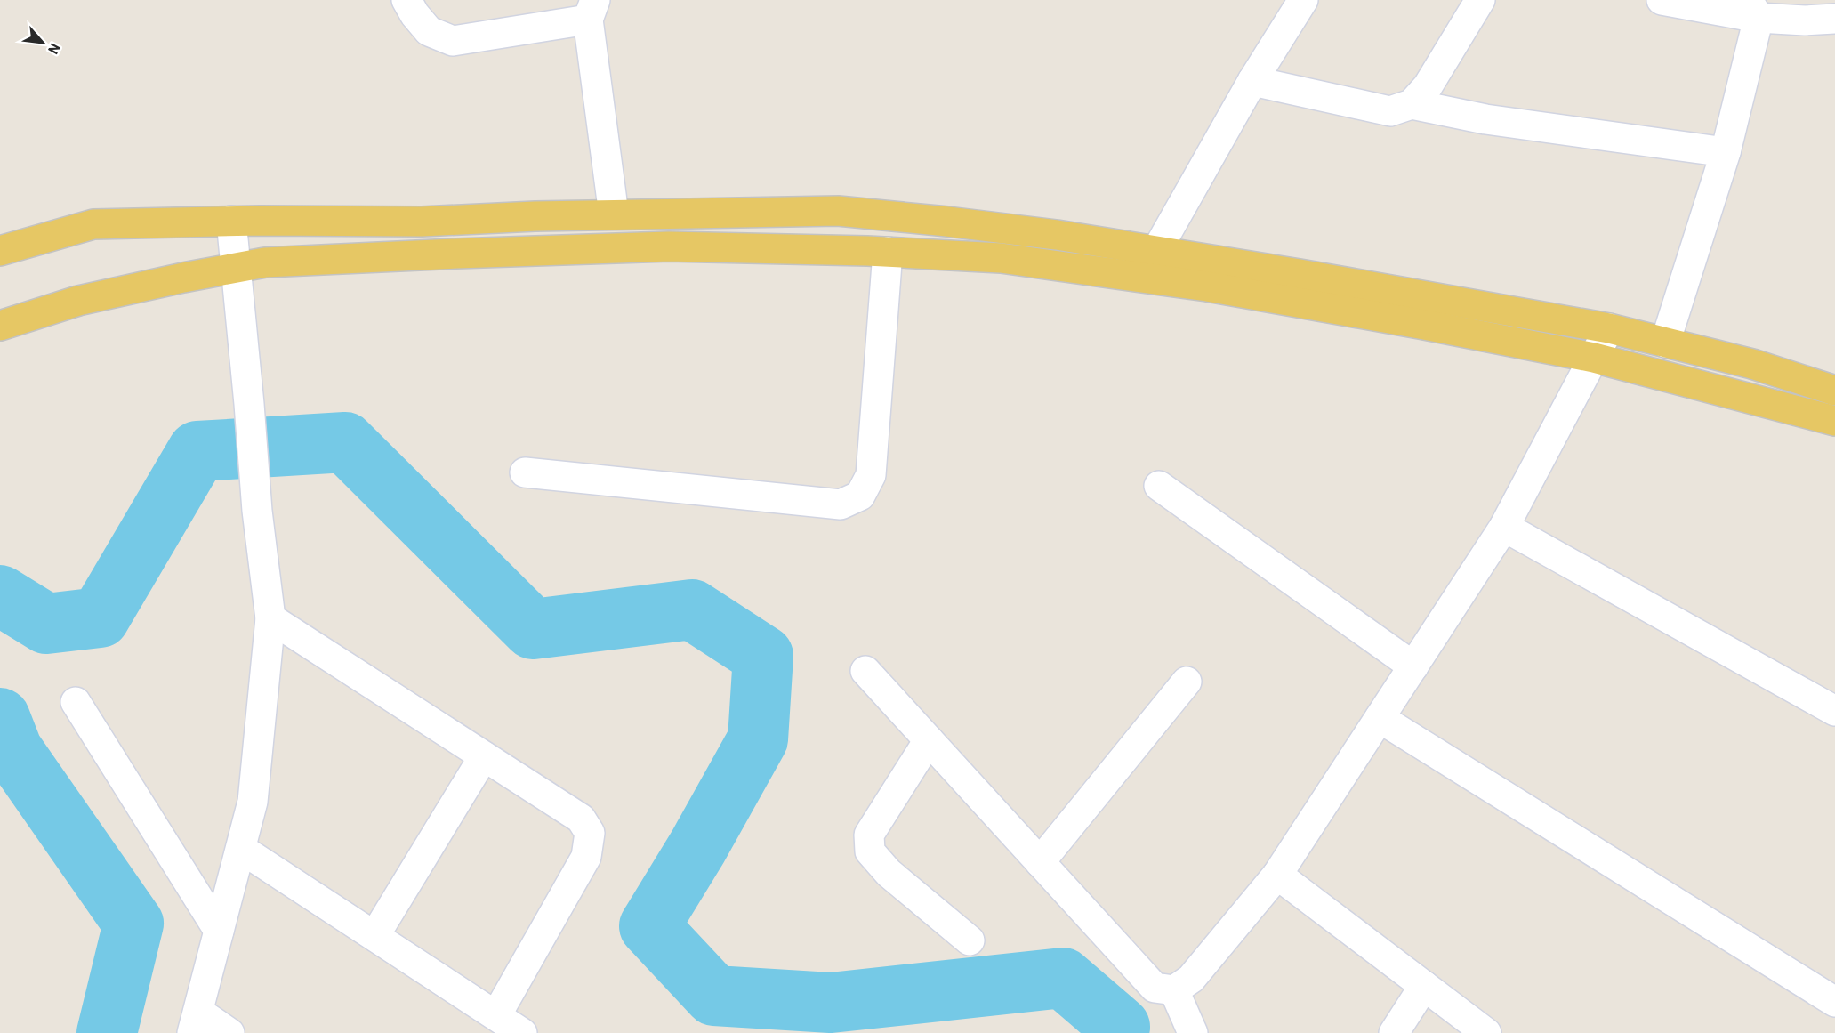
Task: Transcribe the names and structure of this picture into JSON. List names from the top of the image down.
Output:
{
  "north": "bottom right"
}
